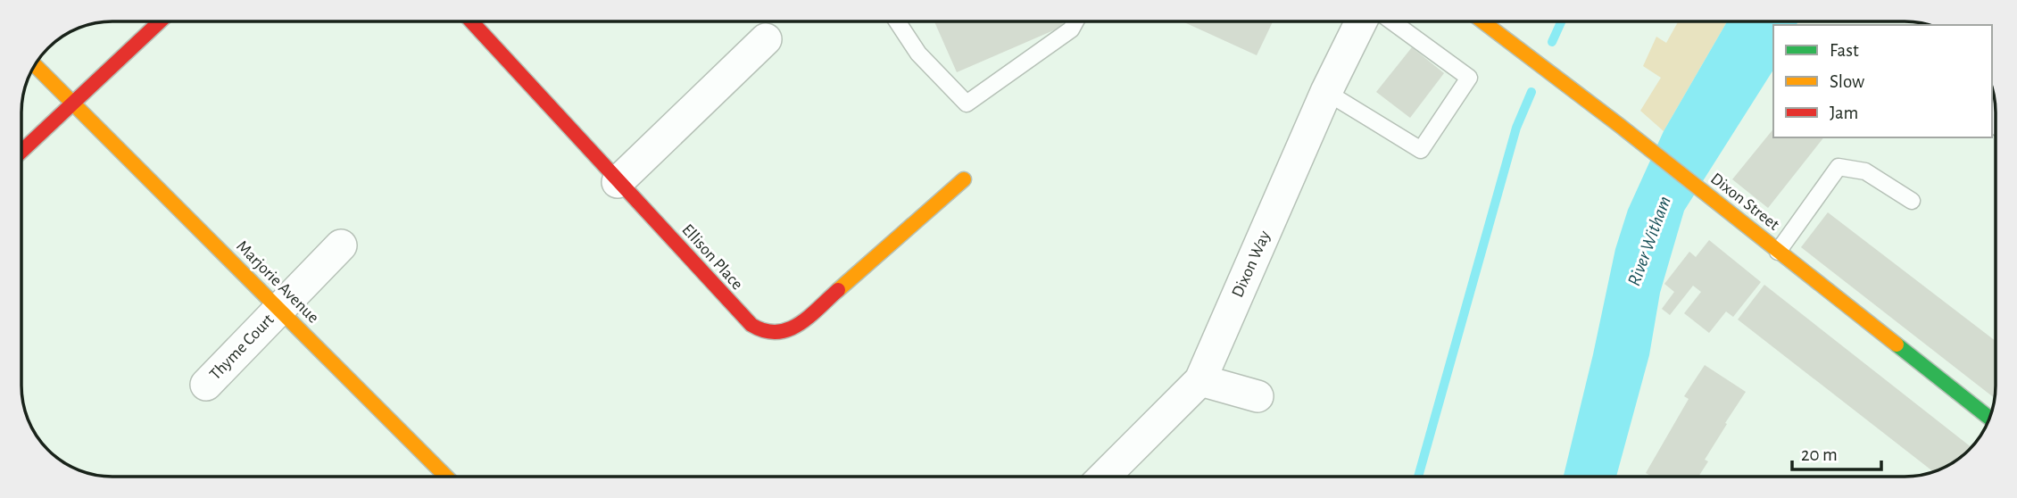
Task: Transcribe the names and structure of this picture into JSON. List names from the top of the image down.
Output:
{
  "streets": {
    "street": [
      "Dixon Street",
      "Ellison Place",
      "Dixon Way",
      "Marjorie Avenue",
      "Thyme Court"
    ]
  },
  "crossings": [
    ["Marjorie Avenue", "Thyme Court"]
  ],
  "water": ["River Witham"],
  "legend": ["Fast", "Slow", "Jam"],
  "scale_bar": "20 m"
}
